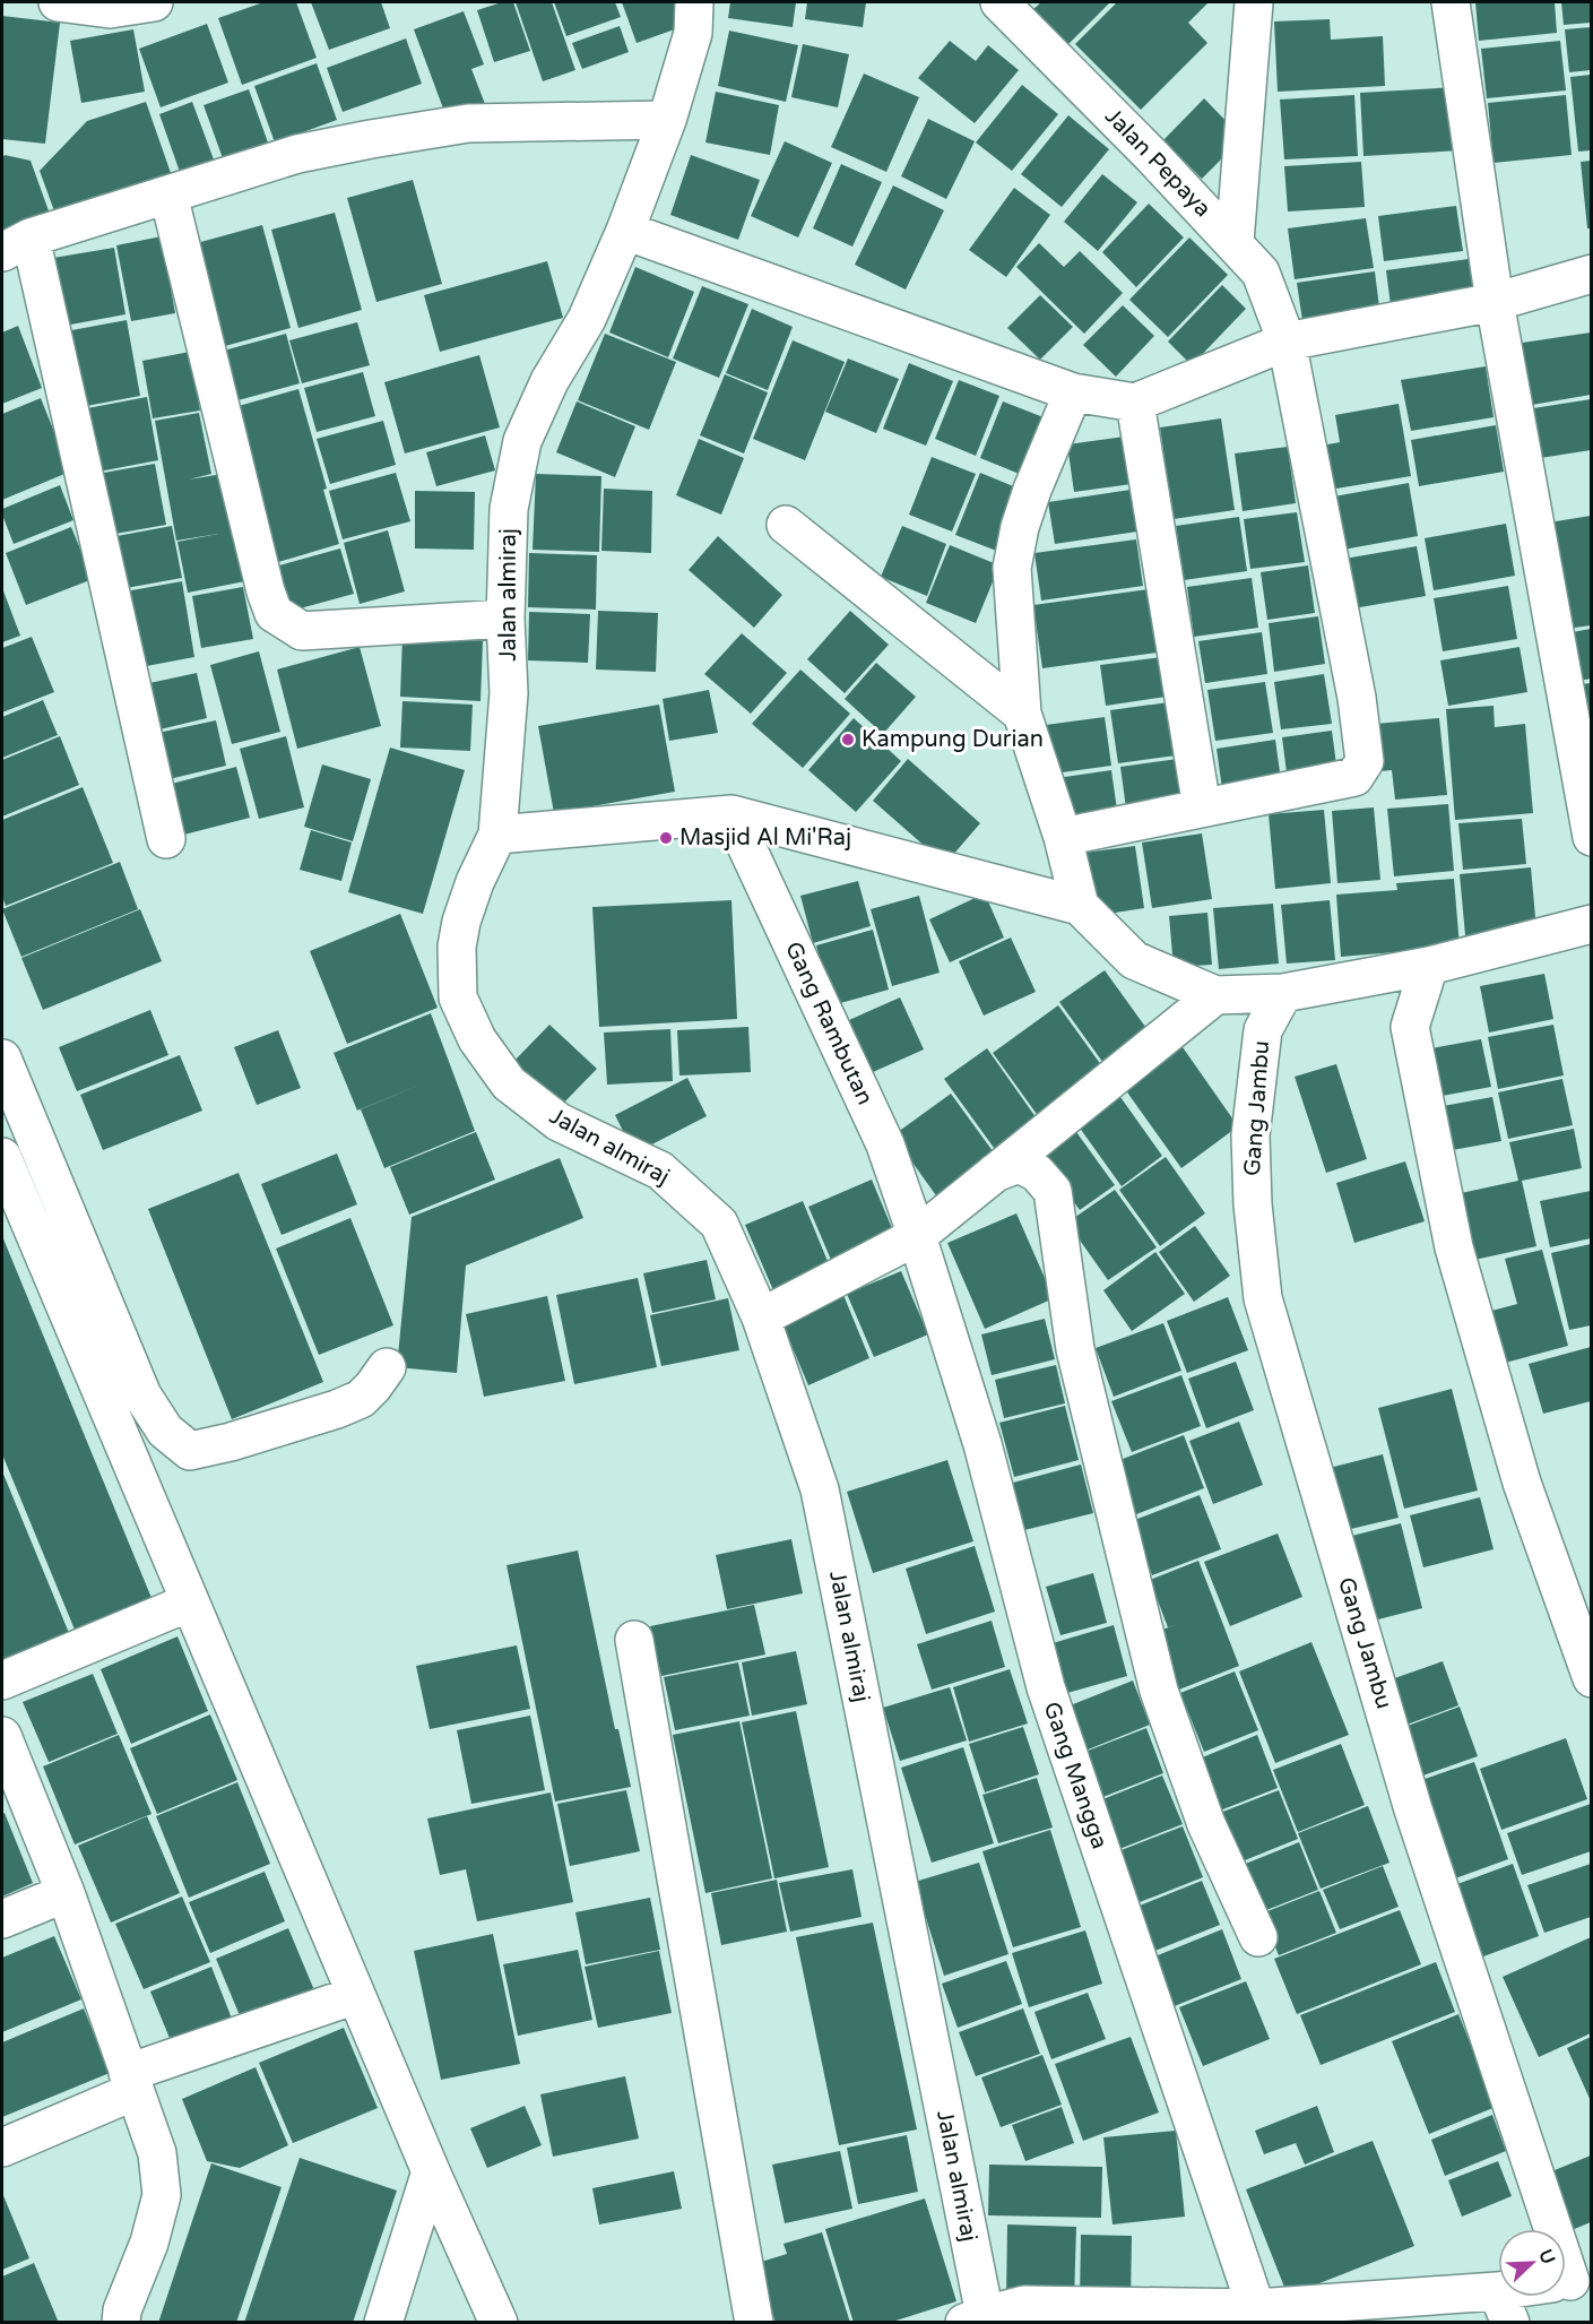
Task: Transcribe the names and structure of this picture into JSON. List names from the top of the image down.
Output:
{
  "streets": {
    "street": [
      "Jalan Pepaya",
      "Jalan almiraj",
      "Gang Rambutan",
      "Gang Jambu",
      "Gang Mangga"
    ]
  },
  "crossings": [
    ["Gang Rambutan", "Gang Mangga"]
  ],
  "places": ["Kampung Durian", "Masjid Al Mi'Raj"],
  "north": "top right"
}
